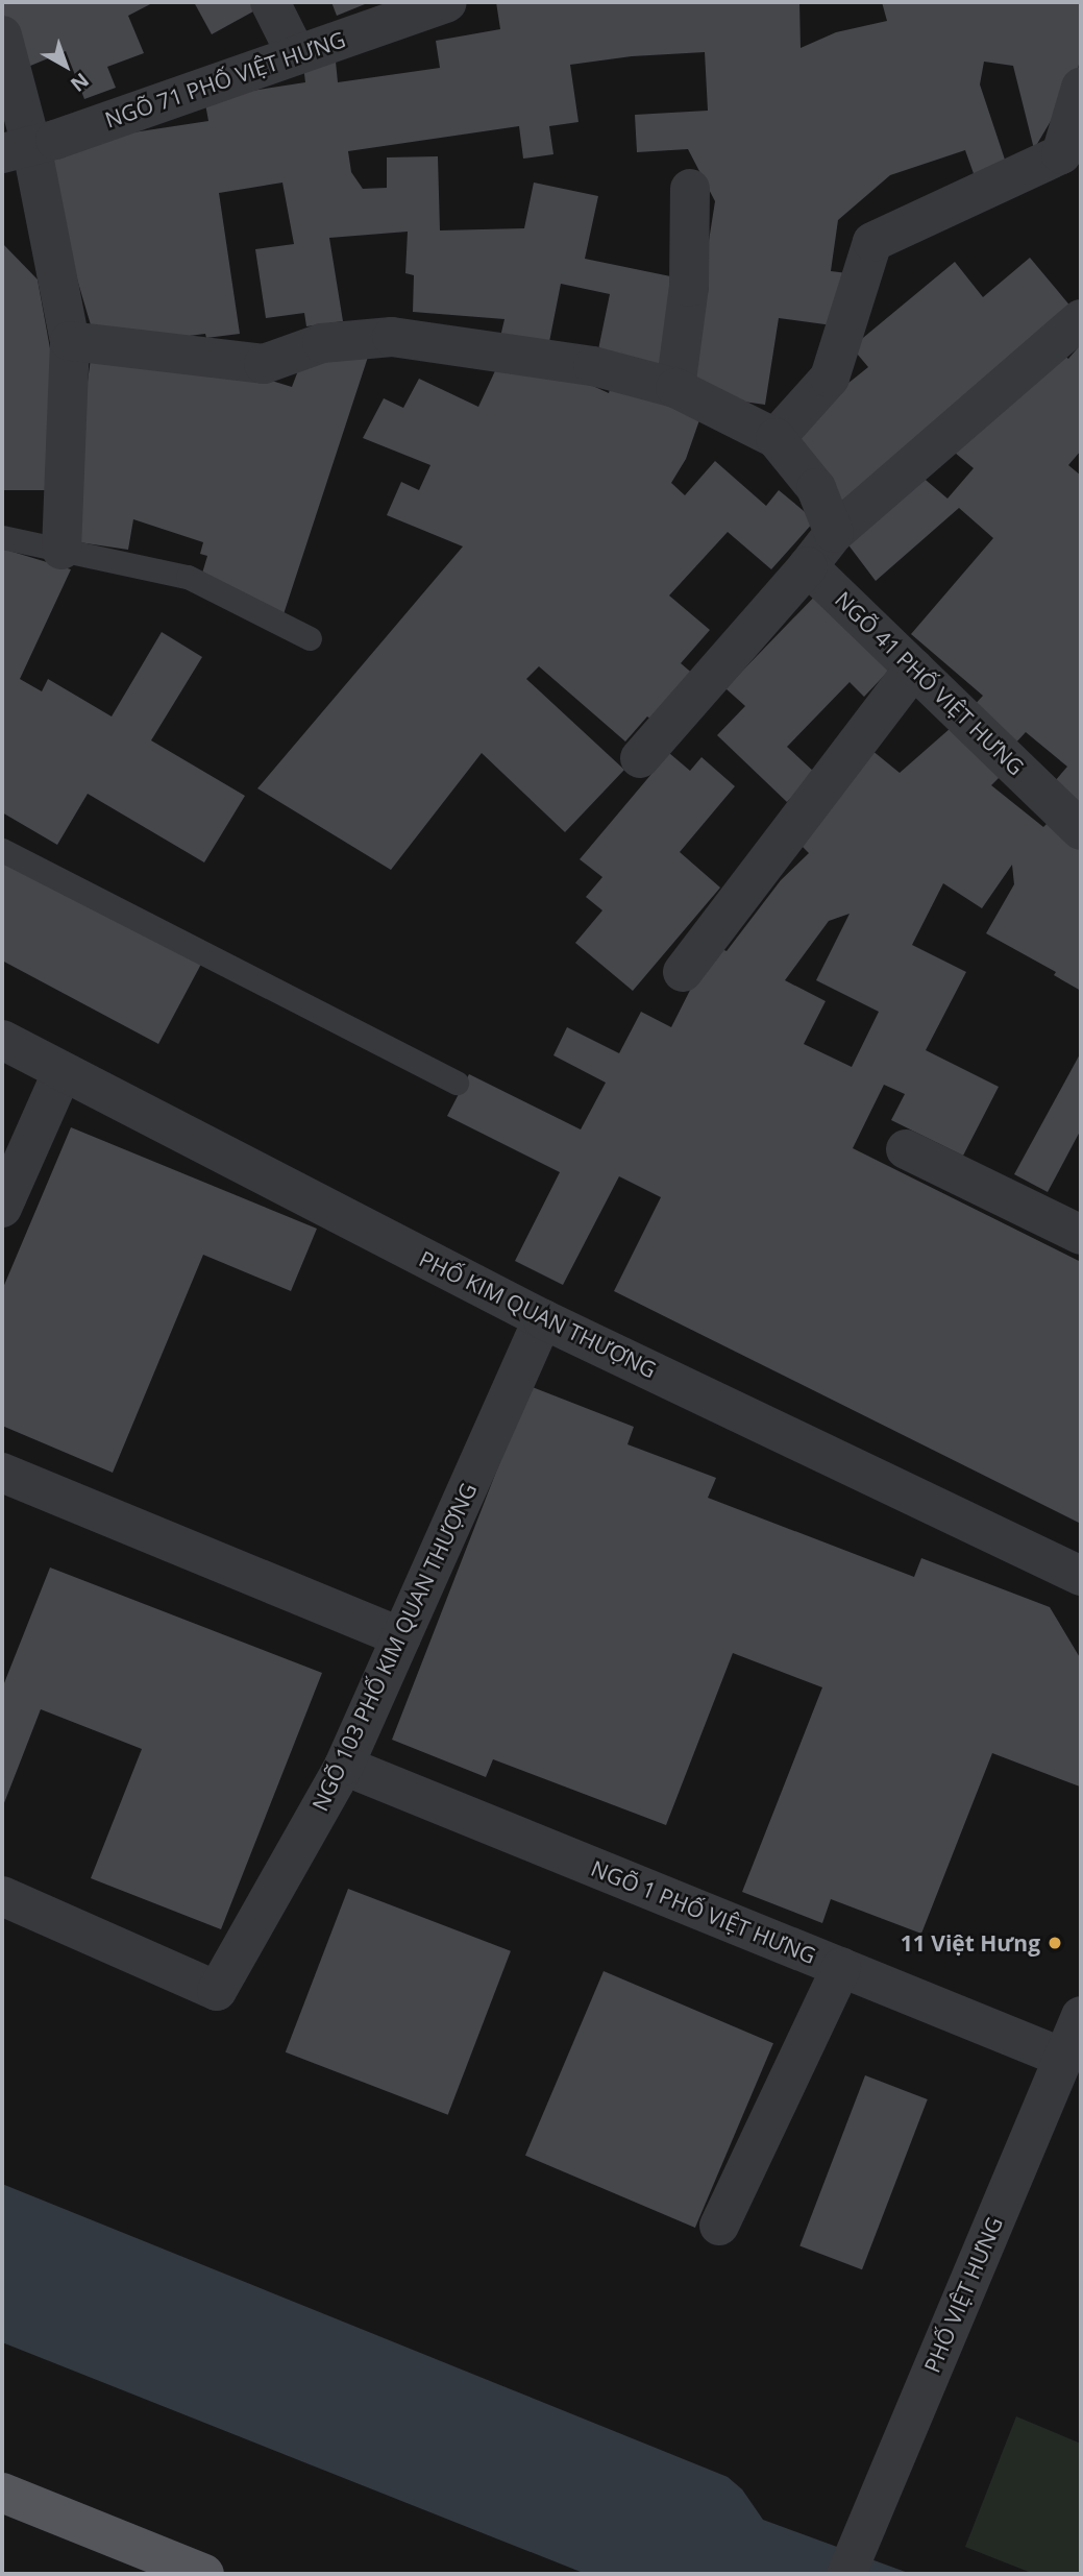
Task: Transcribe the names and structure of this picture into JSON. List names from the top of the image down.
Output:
{
  "streets": {
    "street": [
      "NGÕ 71 PHỐ VIỆT HƯNG",
      "NGÕ 41 PHỐ VIỆT HƯNG",
      "PHỐ KIM QUAN THƯỢNG",
      "NGÕ 103 PHỐ KIM QUAN THƯỢNG",
      "NGÕ 1 PHỐ VIỆT HƯNG",
      "PHỐ VIỆT HƯNG"
    ]
  },
  "crossings": [
    ["PHỐ KIM QUAN THƯỢNG", "NGÕ 103 PHỐ KIM QUAN THƯỢNG"],
    ["NGÕ 103 PHỐ KIM QUAN THƯỢNG", "NGÕ 1 PHỐ VIỆT HƯNG"],
    ["NGÕ 1 PHỐ VIỆT HƯNG", "PHỐ VIỆT HƯNG"]
  ],
  "places": ["11 Việt Hưng"],
  "north": "bottom right"
}
